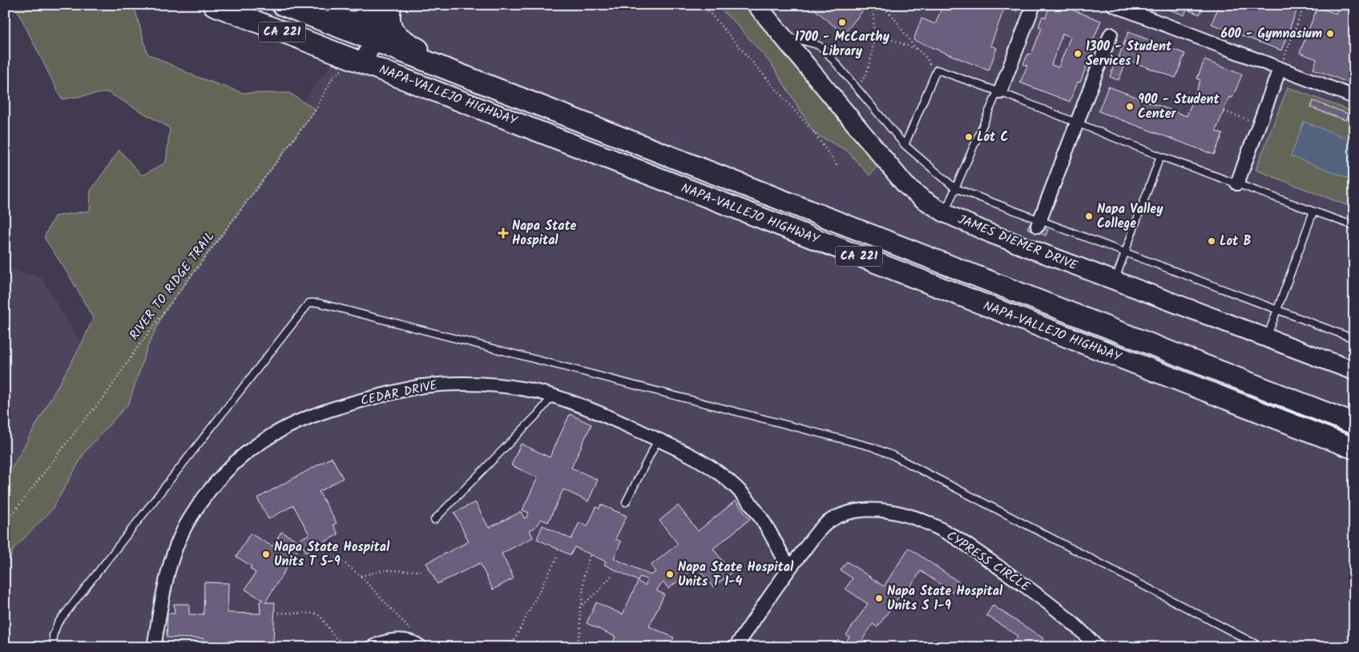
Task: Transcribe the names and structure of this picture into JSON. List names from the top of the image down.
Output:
{
  "streets": {
    "main road": ["CA 221", "NAPA-VALLEJO HIGHWAY"],
    "street": ["JAMES DIEMER DRIVE", "CEDAR DRIVE", "CYPRESS CIRCLE"],
    "path": ["RIVER TO RIDGE TRAIL"]
  },
  "crossings": [
    ["NAPA-VALLEJO HIGHWAY", "RIVER TO RIDGE TRAIL"],
    ["CEDAR DRIVE", "CYPRESS CIRCLE"]
  ],
  "places": {
    "other": [
      "1700 - McCarthy Library",
      "600 - Gymnasium",
      "1300 - Student Services 1",
      "900 - Student Center",
      "Lot C",
      "Napa Valley College",
      "Lot B",
      "Napa State Hospital Units T 5-9",
      "Napa State Hospital Units T 1-4",
      "Napa State Hospital Units S 1-9"
    ],
    "health": ["Napa State Hospital"]
  }
}
